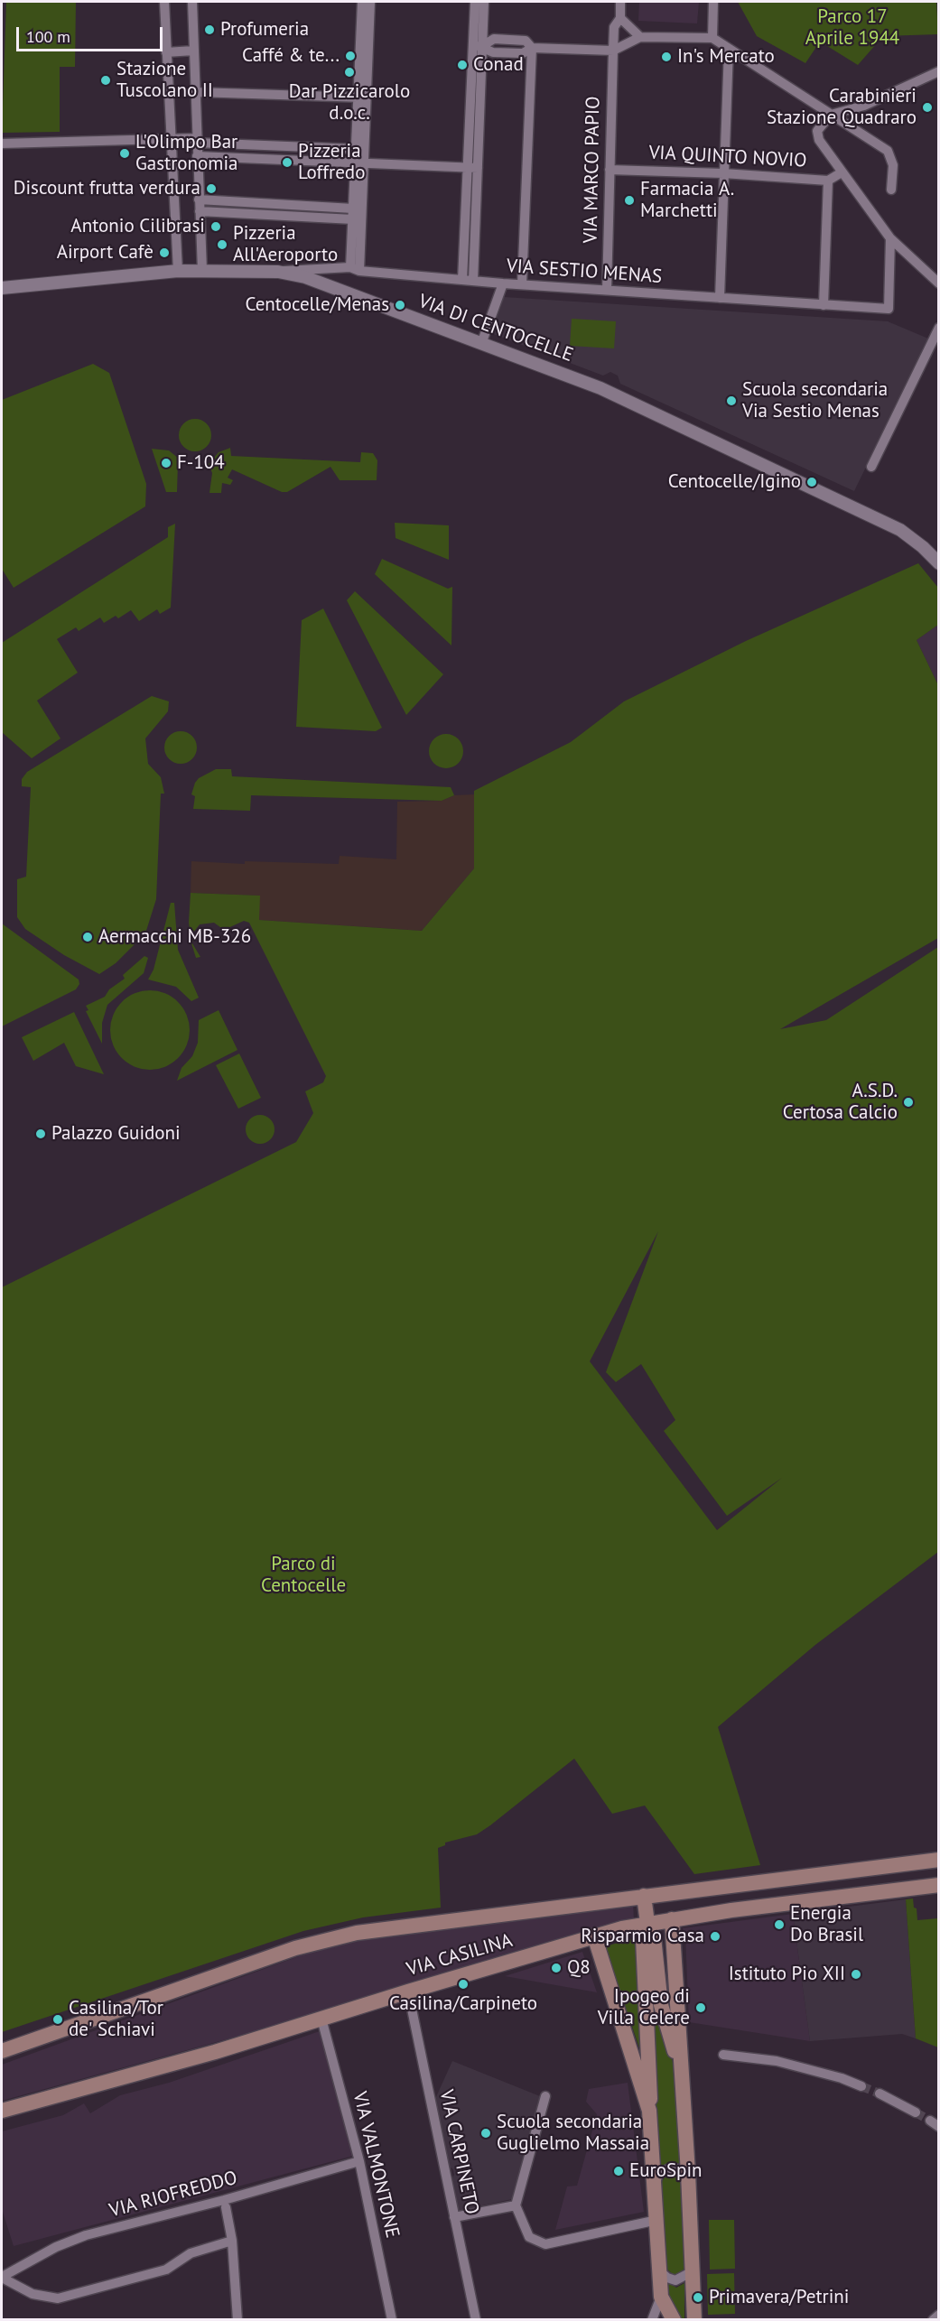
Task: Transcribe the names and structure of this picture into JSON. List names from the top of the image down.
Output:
{
  "streets": {
    "main road": ["VIA CASILINA"],
    "street": [
      "VIA QUINTO NOVIO",
      "VIA MARCO PAPIO",
      "VIA SESTIO MENAS",
      "VIA DI CENTOCELLE",
      "VIA CARPINETO",
      "VIA VALMONTONE",
      "VIA RIOFREDDO"
    ]
  },
  "crossings": [
    ["VIA QUINTO NOVIO", "VIA MARCO PAPIO"],
    ["VIA MARCO PAPIO", "VIA SESTIO MENAS"],
    ["VIA SESTIO MENAS", "VIA DI CENTOCELLE"],
    ["VIA CASILINA", "VIA CARPINETO"],
    ["VIA CASILINA", "VIA VALMONTONE"],
    ["VIA VALMONTONE", "VIA RIOFREDDO"]
  ],
  "parks": ["Parco 17 Aprile 1944", "Parco di Centocelle"],
  "places": [
    "Profumeria",
    "Caffé & te...",
    "In's Mercato",
    "Conad",
    "Dar Pizzicarolo d.o.c.",
    "Stazione Tuscolano II",
    "Carabinieri Stazione Quadraro",
    "L'Olimpo Bar Gastronomia",
    "Pizzeria Loffredo",
    "Discount frutta verdura",
    "Farmacia A. Marchetti",
    "Antonio Cilibrasi",
    "Pizzeria All'Aeroporto",
    "Airport Cafè",
    "Centocelle/Menas",
    "Scuola secondaria Via Sestio Menas",
    "F-104",
    "Centocelle/Igino",
    "Aermacchi MB-326",
    "A.S.D. Certosa Calcio",
    "Palazzo Guidoni",
    "Energia Do Brasil",
    "Risparmio Casa",
    "Q8",
    "Istituto Pio XII",
    "Casilina/Carpineto",
    "Ipogeo di Villa Celere",
    "Casilina/Tor de' Schiavi",
    "Scuola secondaria Guglielmo Massaia",
    "EuroSpin",
    "Primavera/Petrini"
  ],
  "scale_bar": "100 m"
}
